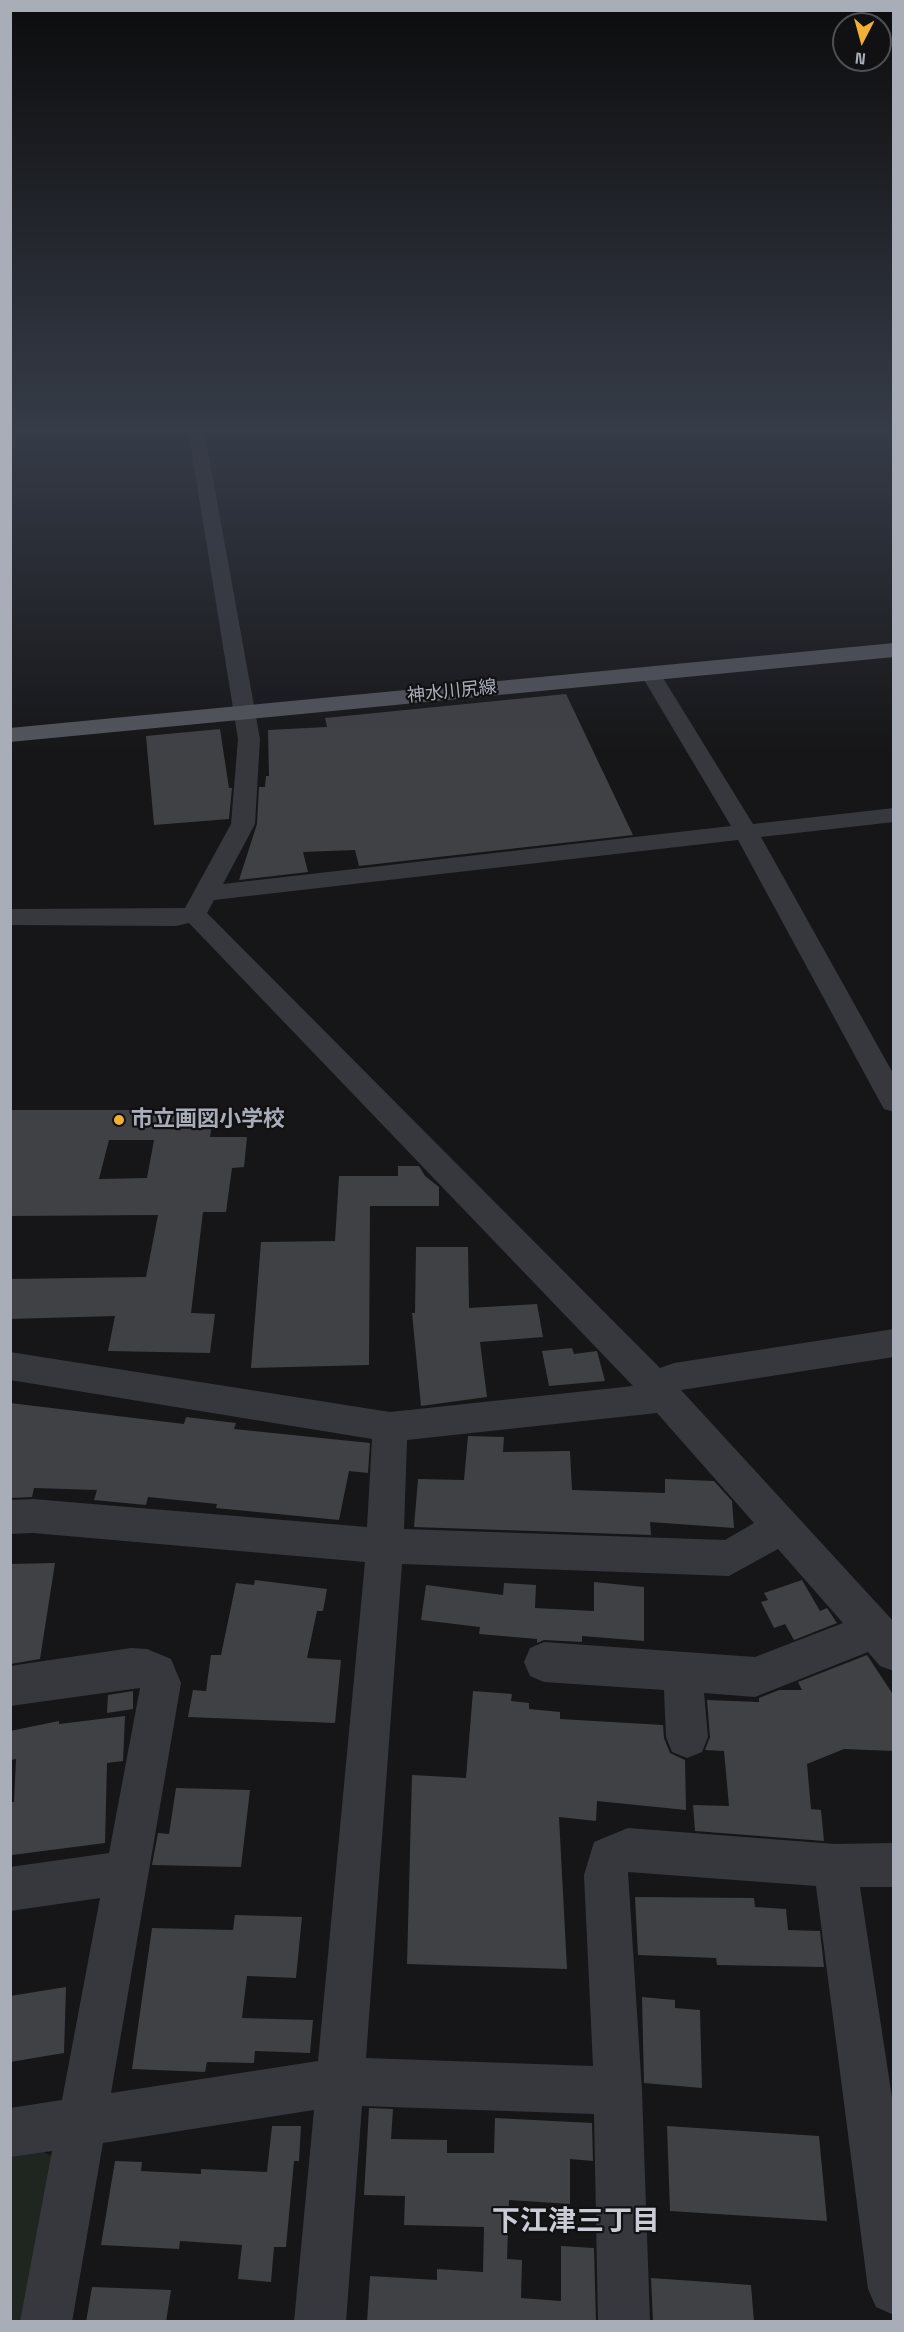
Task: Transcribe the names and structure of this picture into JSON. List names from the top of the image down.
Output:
{
  "streets": {
    "main road": ["神水川尻線"]
  },
  "districts": ["下江津三丁目"],
  "places": ["市立画図小学校"],
  "north": "bottom"
}
